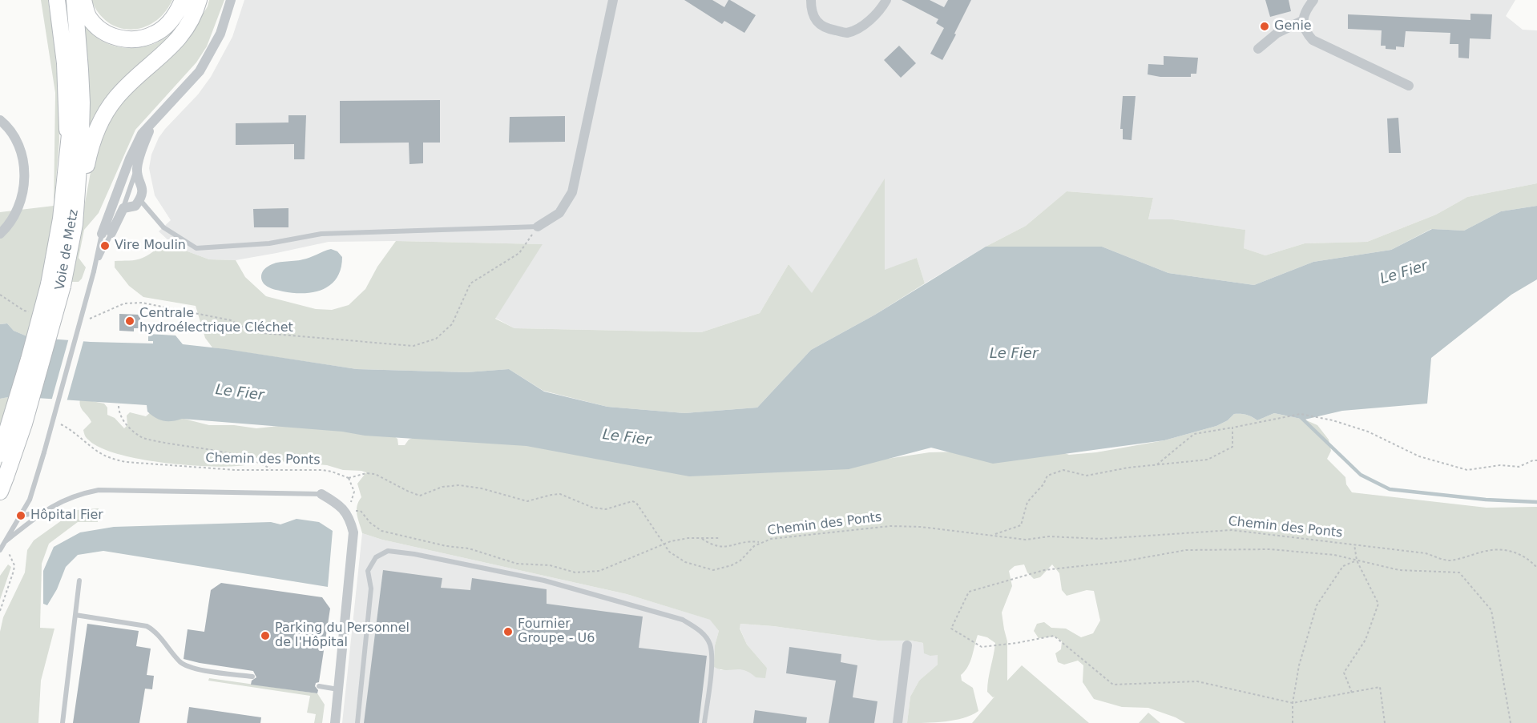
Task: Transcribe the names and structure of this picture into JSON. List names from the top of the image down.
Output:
{
  "streets": {
    "highway": ["Voie de Metz"],
    "path": ["Chemin des Ponts"]
  },
  "water": ["Le Fier"],
  "places": [
    "Genie",
    "Vire Moulin",
    "Centrale hydroélectrique Cléchet",
    "Hôpital Fier",
    "Fournier Groupe - U6",
    "Parking du Personnel de l'Hôpital"
  ]
}
